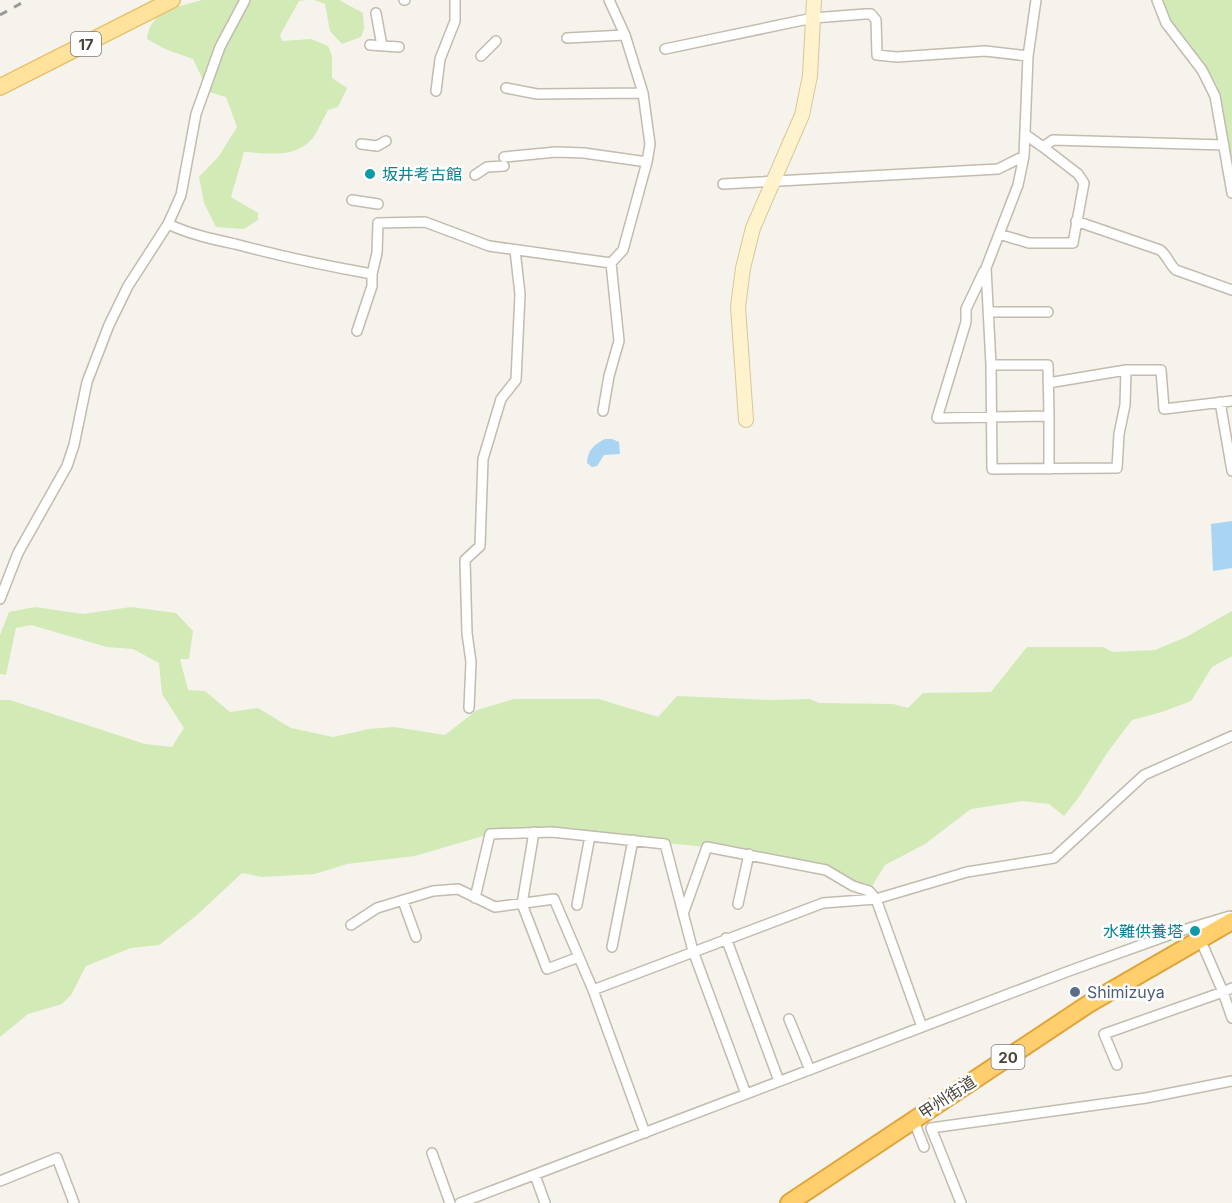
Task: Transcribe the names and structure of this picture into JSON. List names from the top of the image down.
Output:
{
  "streets": {
    "highway": ["20", "甲州街道"],
    "main road": ["17"]
  },
  "places": ["坂井考古館", "水難供養塔", "Shimizuya"]
}
